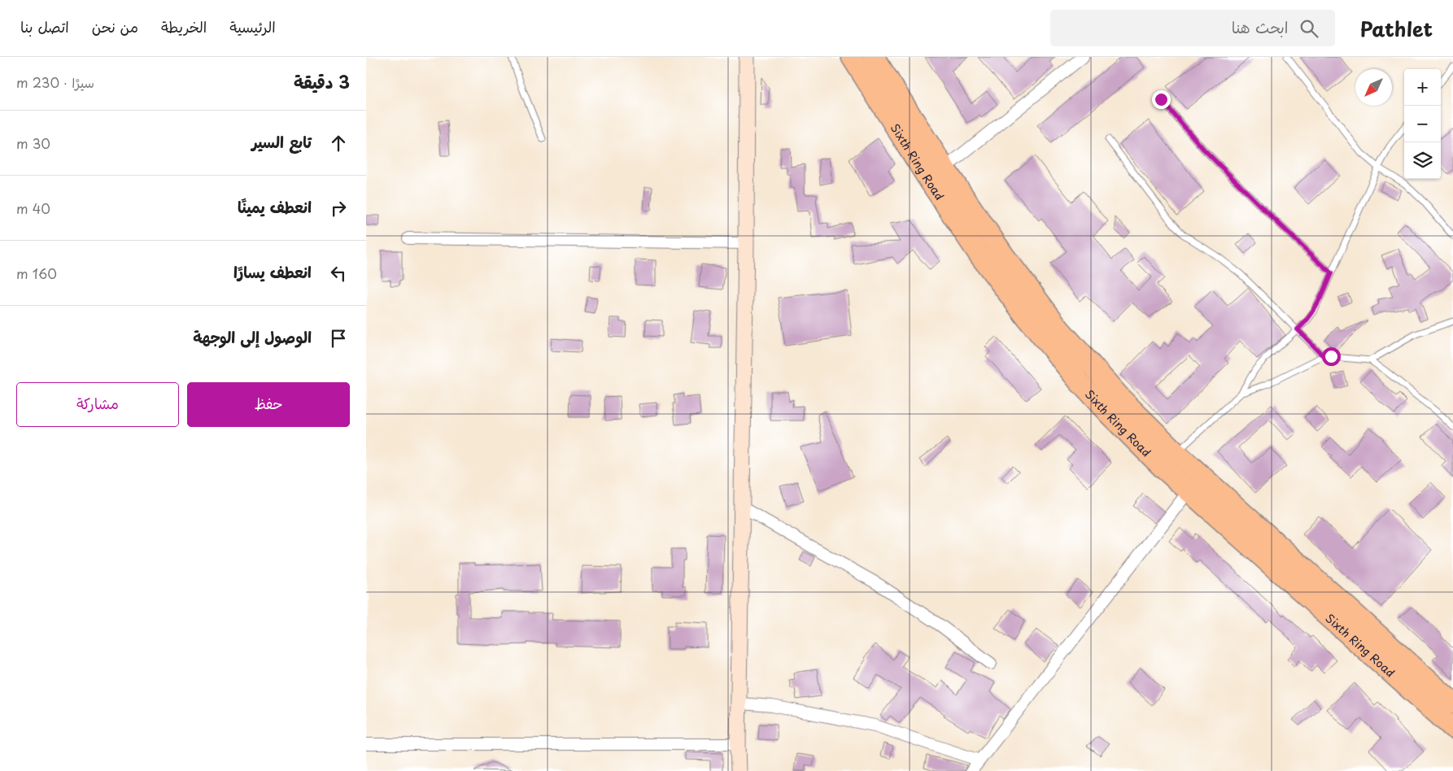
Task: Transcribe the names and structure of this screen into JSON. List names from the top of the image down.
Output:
{
  "streets": {
    "highway": ["Sixth Ring Road"]
  },
  "north": "bottom left",
  "page": {
    "header": "Pathlet",
    "search": "ابحث هنا",
    "nav": [
      "الرئيسية",
      "الخريطة",
      "من نحن",
      "اتصل بنا"
    ],
    "heading": ["3 دقيقة", "سيرًا · 230 m"],
    "map_buttons": ["+", "−"],
    "list": [
      ["تابع السير", "30 m"],
      ["انعطف يمينًا", "40 m"],
      ["انعطف يسارًا", "160 m"],
      "الوصول إلى الوجهة"
    ],
    "buttons": ["حفظ", "مشاركة"]
  }
}
